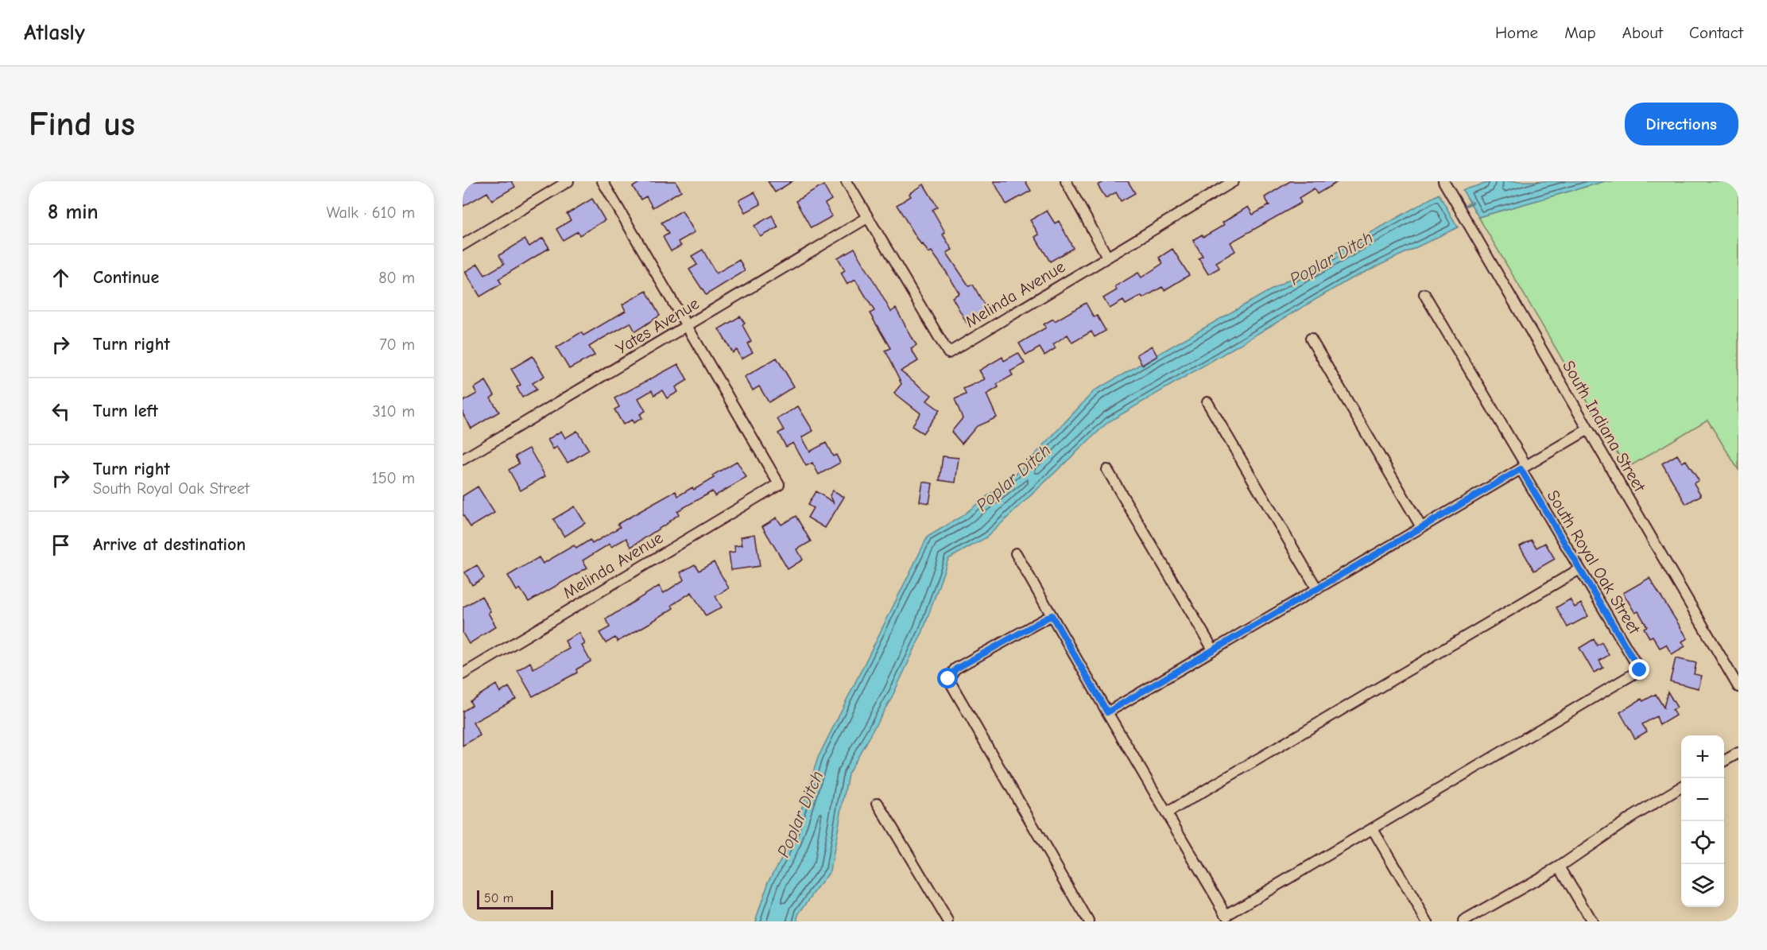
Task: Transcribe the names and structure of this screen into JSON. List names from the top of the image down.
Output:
{
  "streets": {
    "street": [
      "Melinda Avenue",
      "Yates Avenue",
      "South Indiana Street",
      "South Royal Oak Street"
    ]
  },
  "crossings": [
    ["Melinda Avenue", "Yates Avenue"]
  ],
  "water": ["Poplar Ditch"],
  "scale_bar": "50 m",
  "page": {
    "header": "Atlasly",
    "nav": [
      "Home",
      "Map",
      "About",
      "Contact"
    ],
    "buttons": "Directions",
    "title": "Find us",
    "heading": ["8 min", "Walk · 610 m"],
    "list": [
      ["Continue", "80 m"],
      ["Turn right", "70 m"],
      ["Turn left", "310 m"],
      ["Turn right", "South Royal Oak Street", "150 m"],
      "Arrive at destination"
    ],
    "map_buttons": ["+", "−"],
    "scale": "50 m"
  }
}
